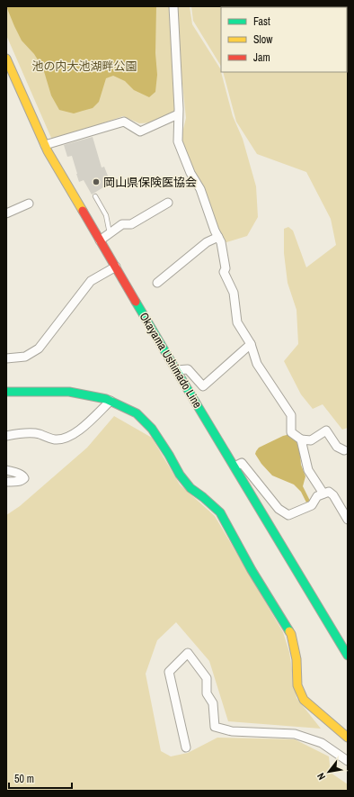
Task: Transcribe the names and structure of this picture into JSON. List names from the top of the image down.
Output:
{
  "streets": {
    "main road": ["Okayama Ushimado Line"]
  },
  "parks": ["池の内大池湖畔公園"],
  "places": ["岡山県保険医協会"],
  "legend": ["Fast", "Slow", "Jam"],
  "scale_bar": "50 m",
  "north": "bottom left"
}
